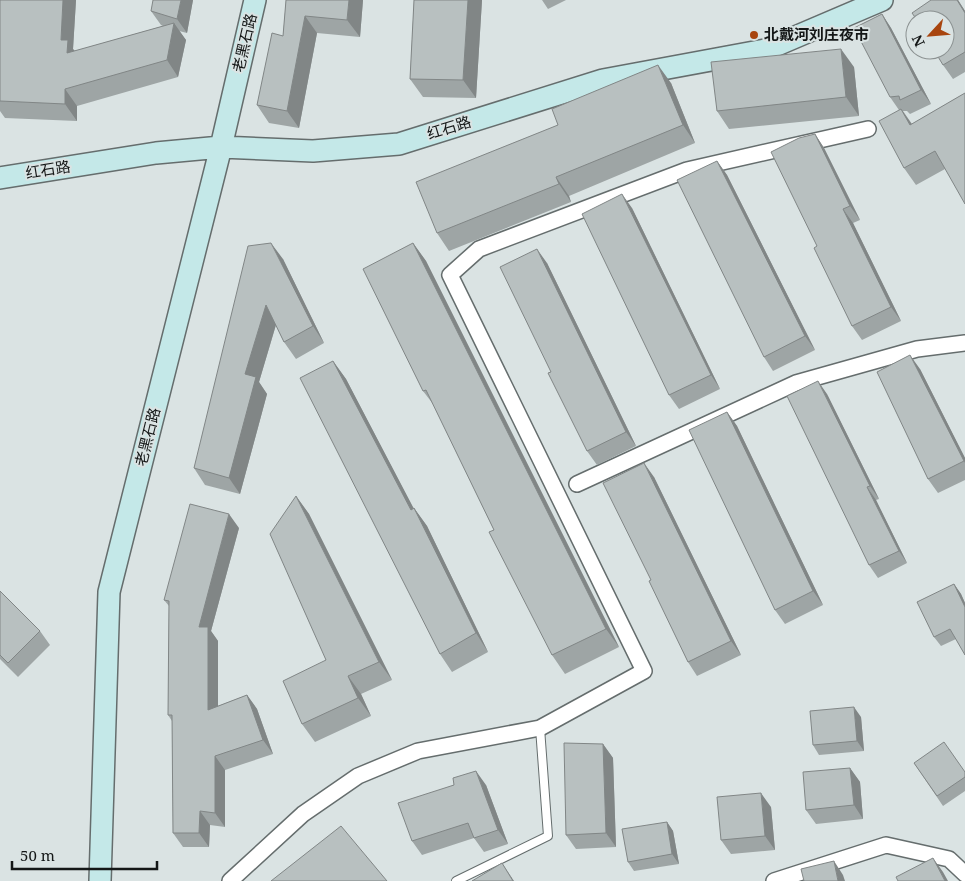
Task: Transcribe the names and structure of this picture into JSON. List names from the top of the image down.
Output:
{
  "streets": {
    "street": ["老黑石路", "红石路"]
  },
  "crossings": [
    ["老黑石路", "红石路"]
  ],
  "places": ["北戴河刘庄夜市"],
  "scale_bar": "50 m",
  "north": "bottom left"
}
